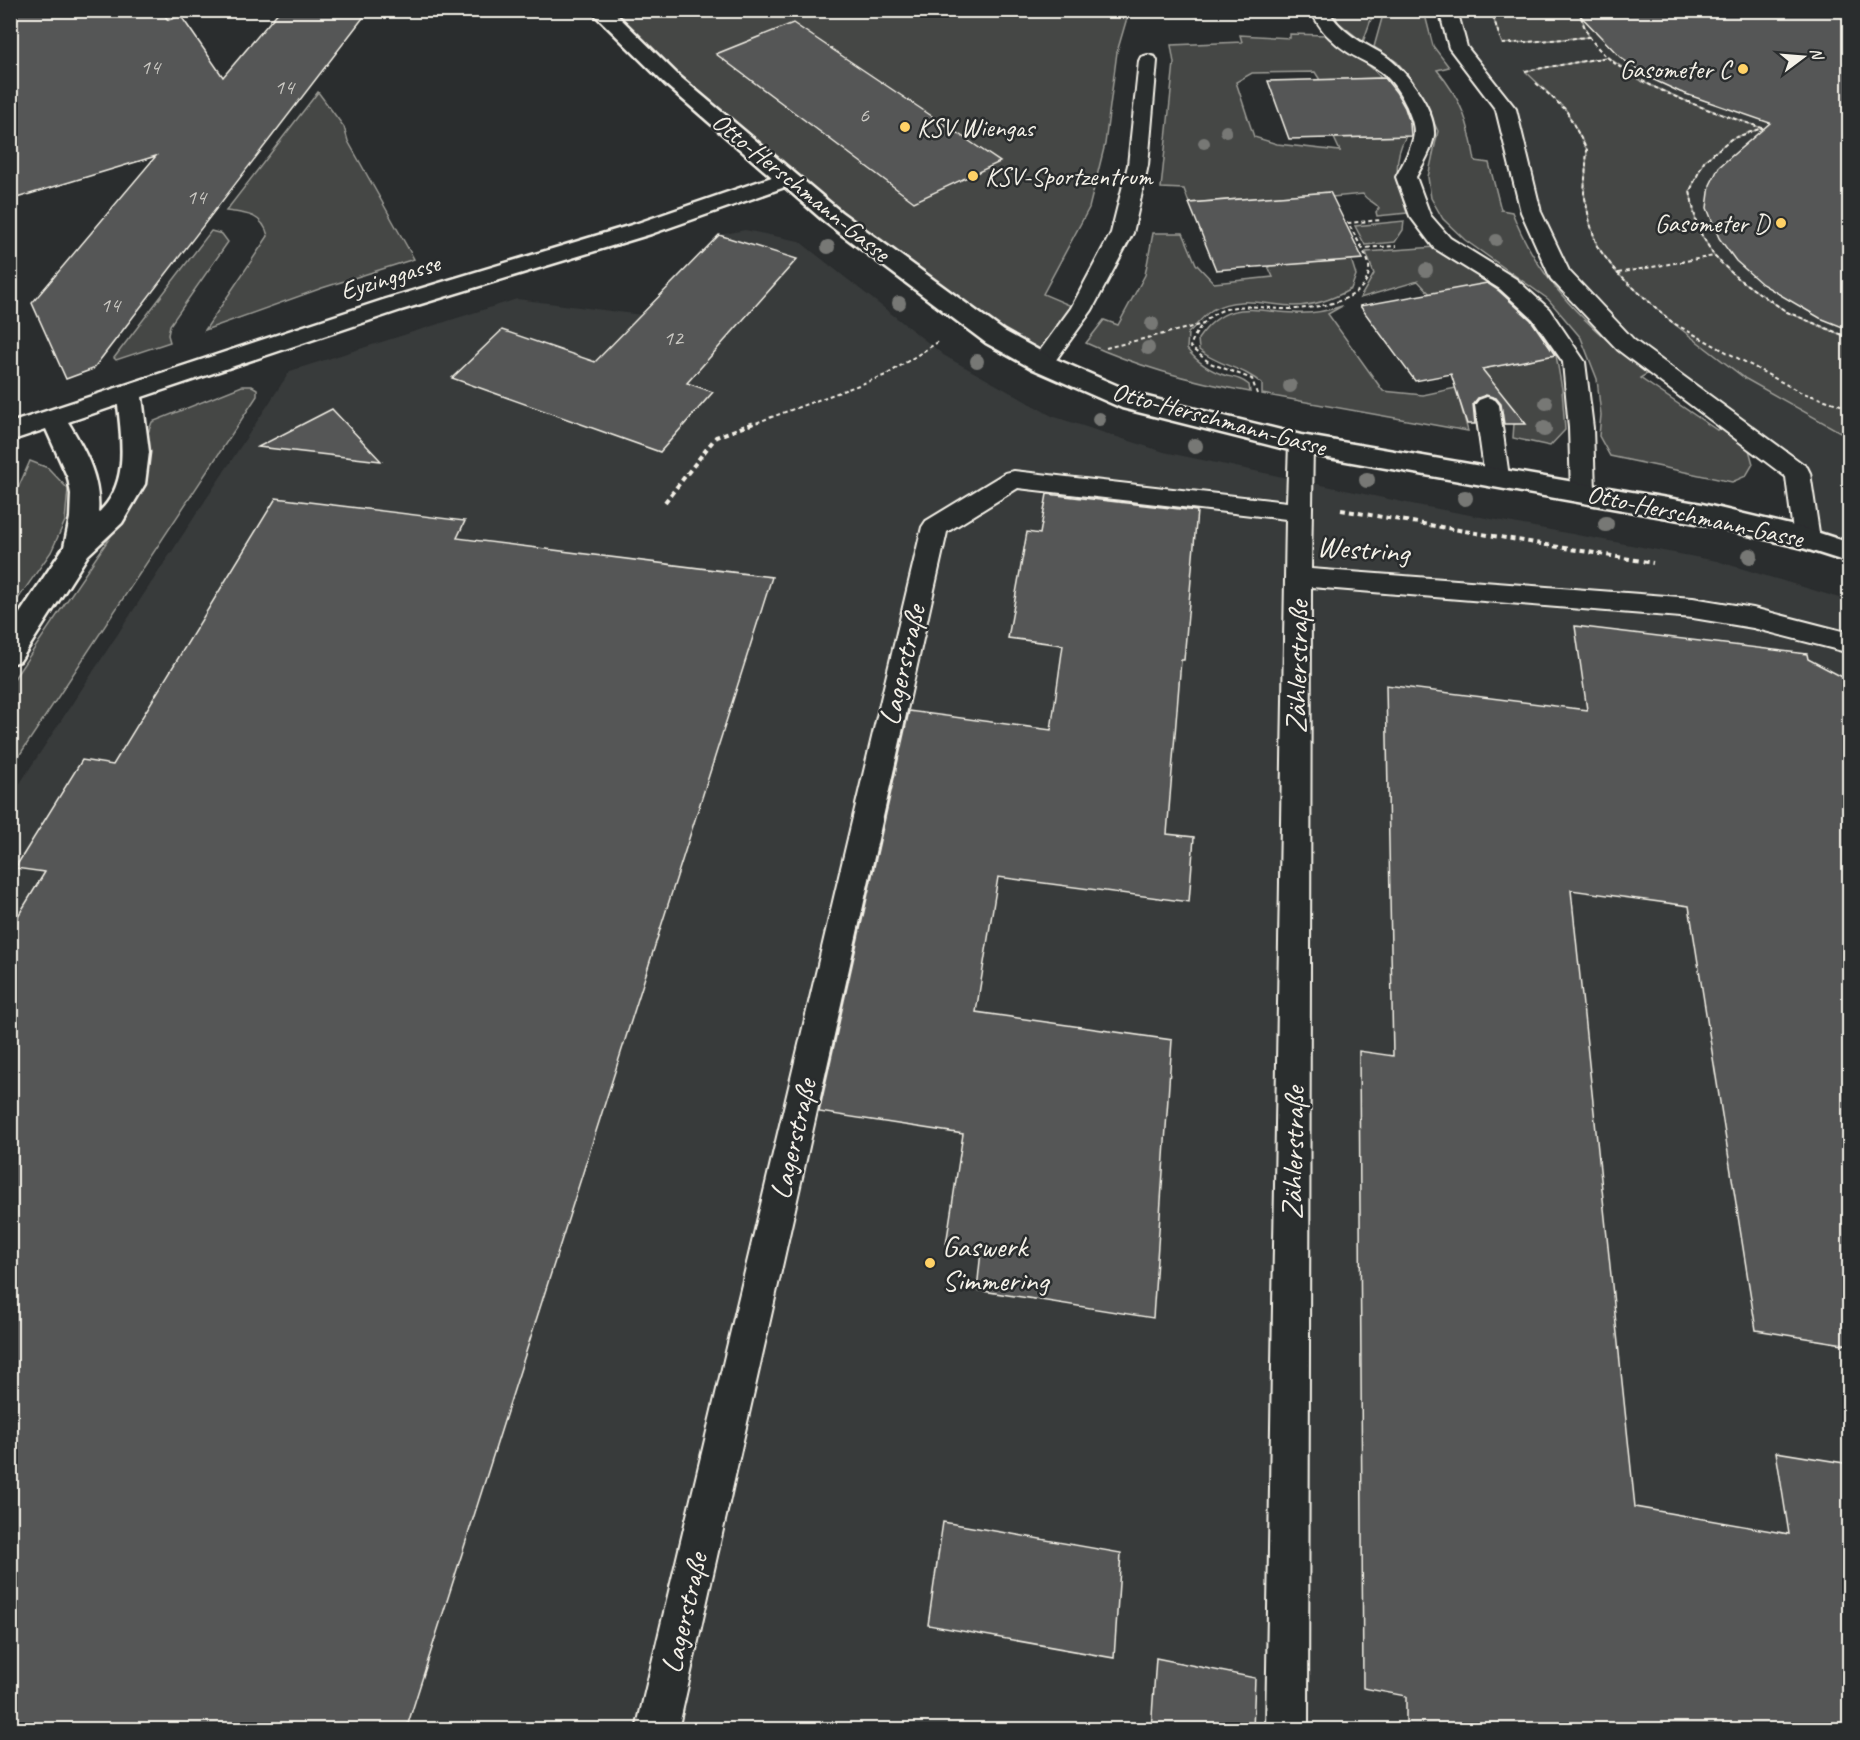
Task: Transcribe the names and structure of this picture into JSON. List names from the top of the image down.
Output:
{
  "streets": {
    "street": ["Otto-Herschmann-Gasse", "Eyzinggasse"],
    "lane": ["Westring", "Lagerstraße", "Zählerstraße"]
  },
  "crossings": [
    ["Otto-Herschmann-Gasse", "Eyzinggasse"],
    ["Westring", "Lagerstraße"],
    ["Westring", "Zählerstraße"]
  ],
  "places": [
    "Gasometer C",
    "KSV Wiengas",
    "KSV-Sportzentrum",
    "Gasometer D",
    "Gaswerk Simmering"
  ],
  "house_numbers": [
    "14",
    "14",
    "6",
    "14",
    "14",
    "12"
  ],
  "north": "right"
}
